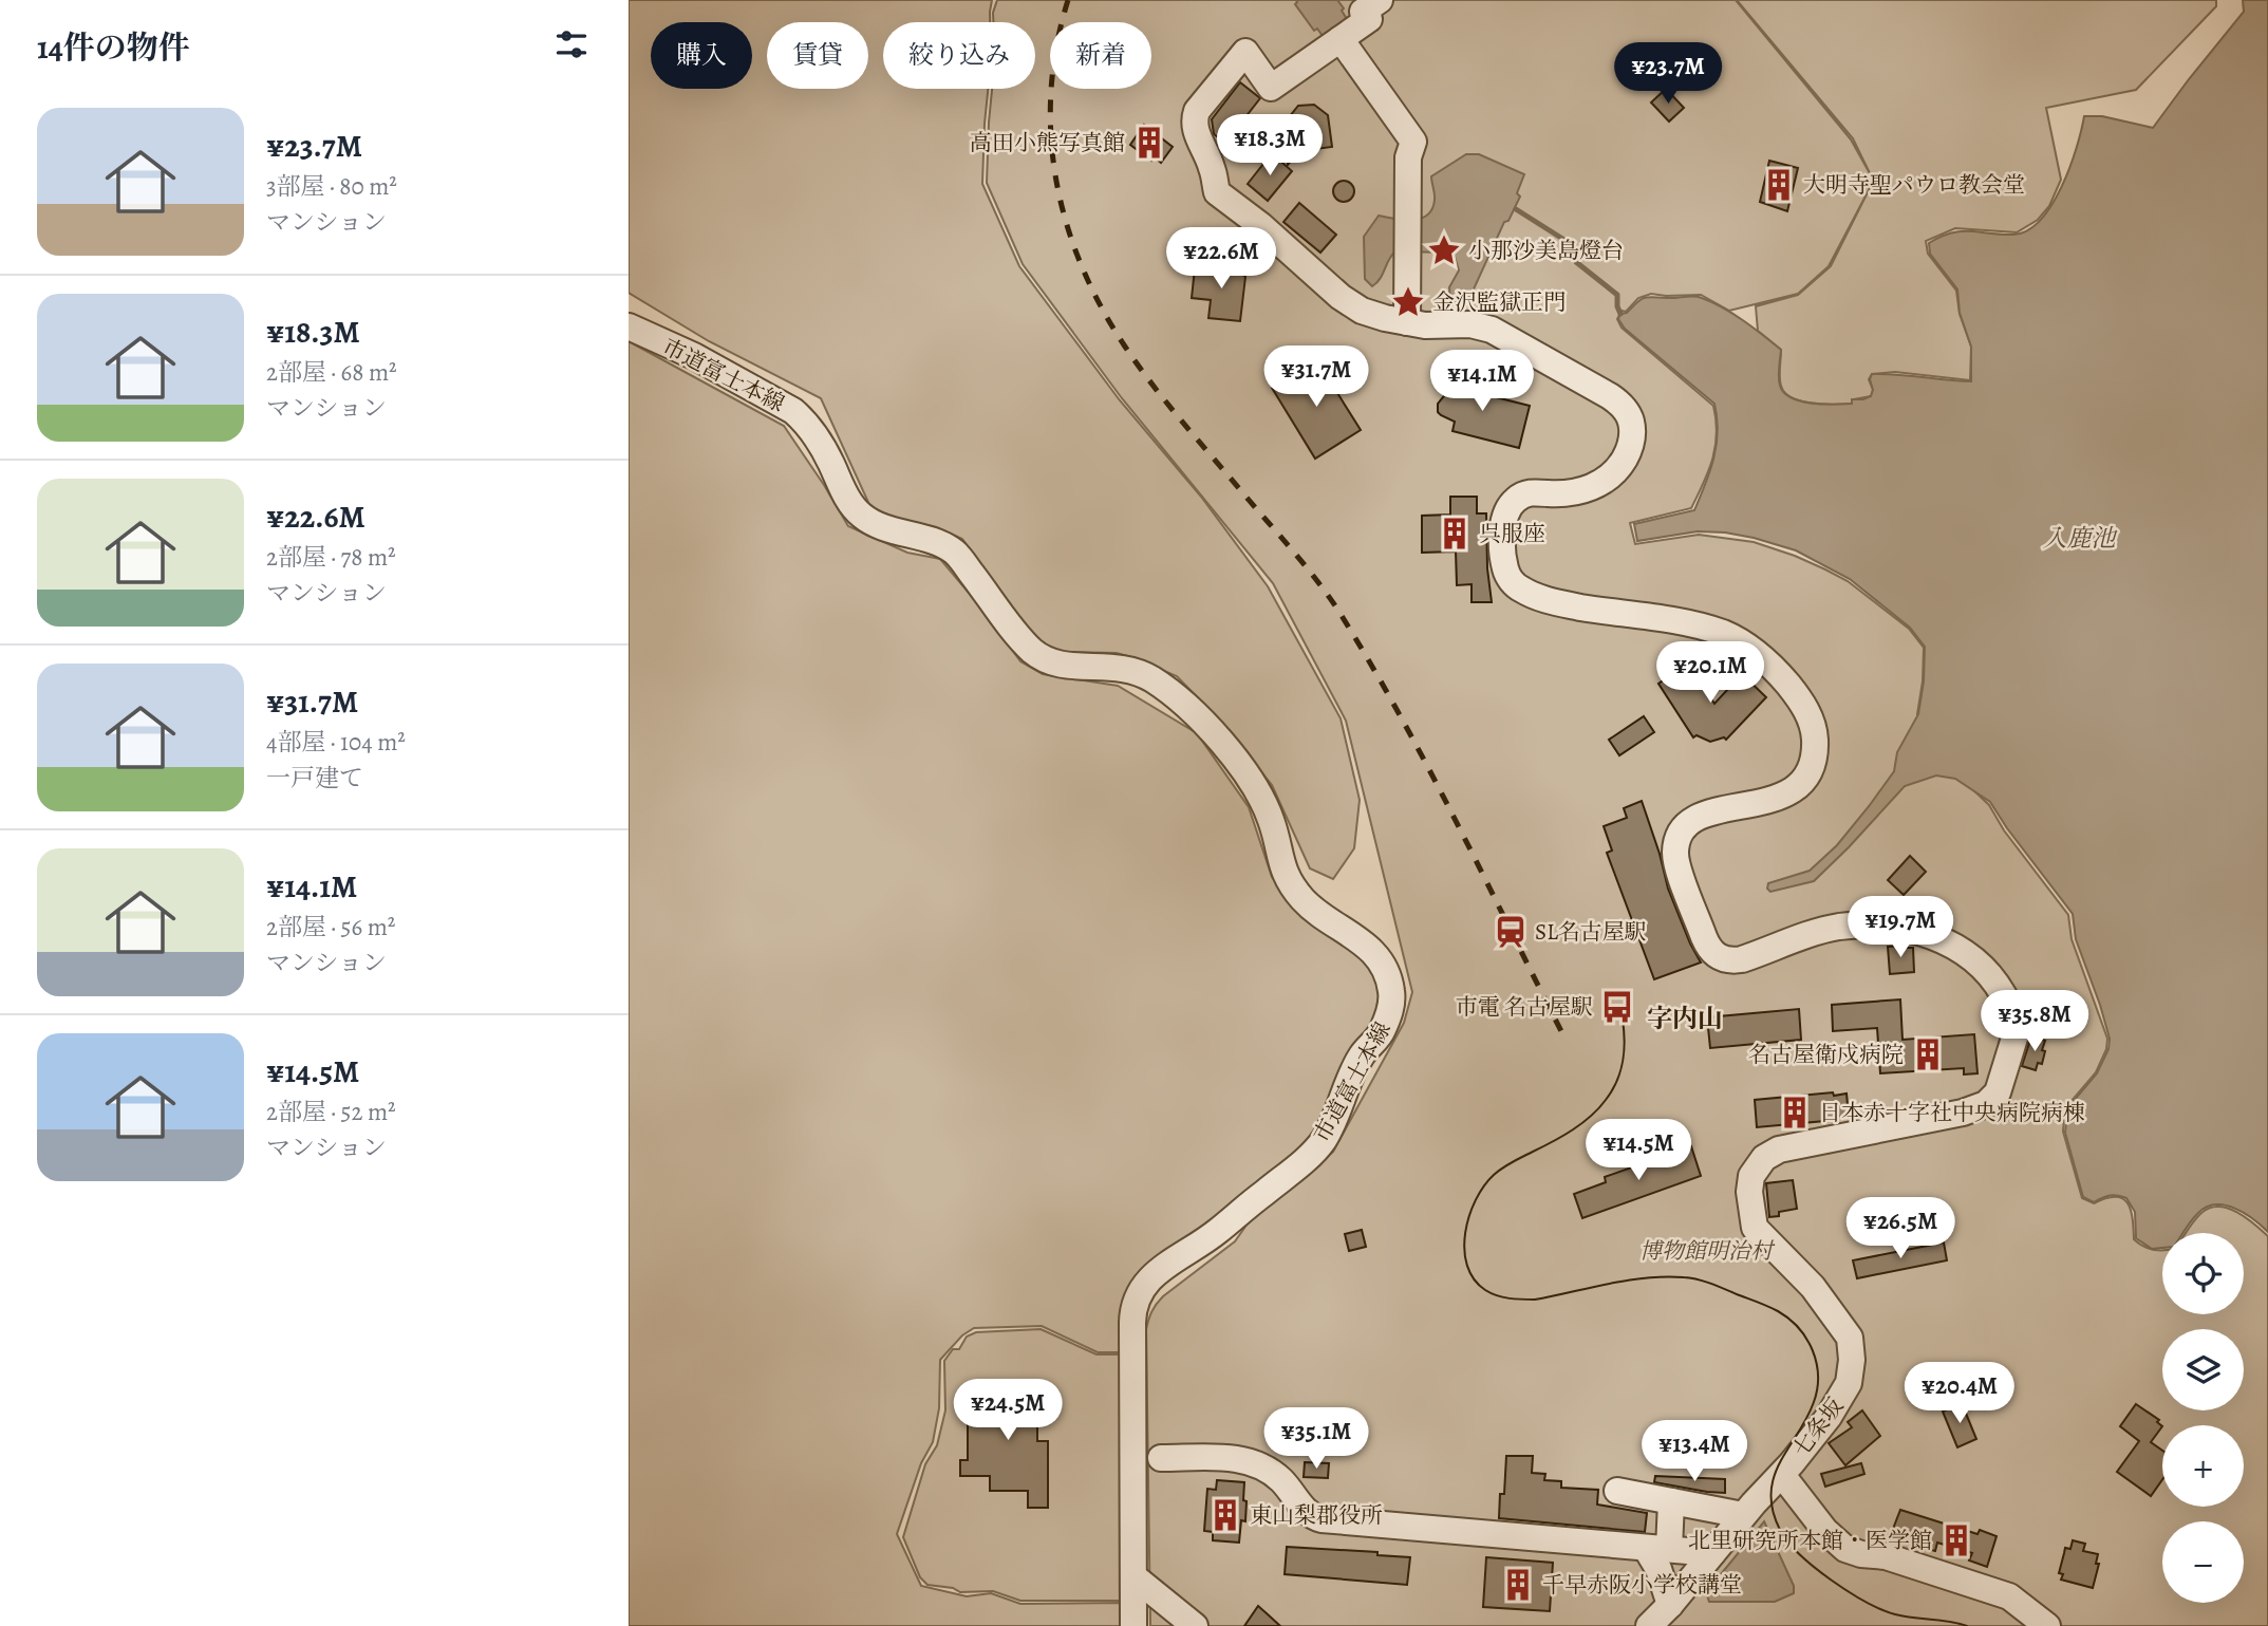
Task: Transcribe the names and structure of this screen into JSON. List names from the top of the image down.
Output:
{
  "streets": {
    "street": ["市道富士本線", "七条坂"]
  },
  "districts": ["字内山"],
  "water": ["入鹿池"],
  "parks": ["博物館明治村"],
  "places": {
    "building": [
      "高田小熊写真館",
      "大明寺聖パウロ教会堂",
      "呉服座",
      "名古屋衛戍病院",
      "日本赤十字社中央病院病棟",
      "東山梨郡役所",
      "北里研究所本館・医学館",
      "千早赤阪小学校講堂"
    ],
    "place": ["小那沙美島燈台", "金沢監獄正門"],
    "station": ["SL名古屋駅"],
    "bus stop": ["市電 名古屋駅"]
  },
  "page": {
    "heading": "14件の物件",
    "chip": [
      "購入",
      "賃貸",
      "絞り込み",
      "新着"
    ],
    "price": [
      "¥23.7M",
      "¥18.3M",
      "¥22.6M",
      "¥31.7M",
      "¥14.1M",
      "¥20.1M",
      "¥19.7M",
      "¥35.8M",
      "¥14.5M",
      "¥26.5M",
      "¥20.4M",
      "¥24.5M",
      "¥35.1M",
      "¥13.4M"
    ],
    "list": [
      {
        "name": "¥23.7M",
        "note": "3部屋 · 80 m² · マンション"
      },
      {
        "name": "¥18.3M",
        "note": "2部屋 · 68 m² · マンション"
      },
      {
        "name": "¥22.6M",
        "note": "2部屋 · 78 m² · マンション"
      },
      {
        "name": "¥31.7M",
        "note": "4部屋 · 104 m² · 一戸建て"
      },
      {
        "name": "¥14.1M",
        "note": "2部屋 · 56 m² · マンション"
      },
      {
        "name": "¥14.5M",
        "note": "2部屋 · 52 m² · マンション"
      }
    ],
    "map_buttons": ["+", "−"]
  }
}
